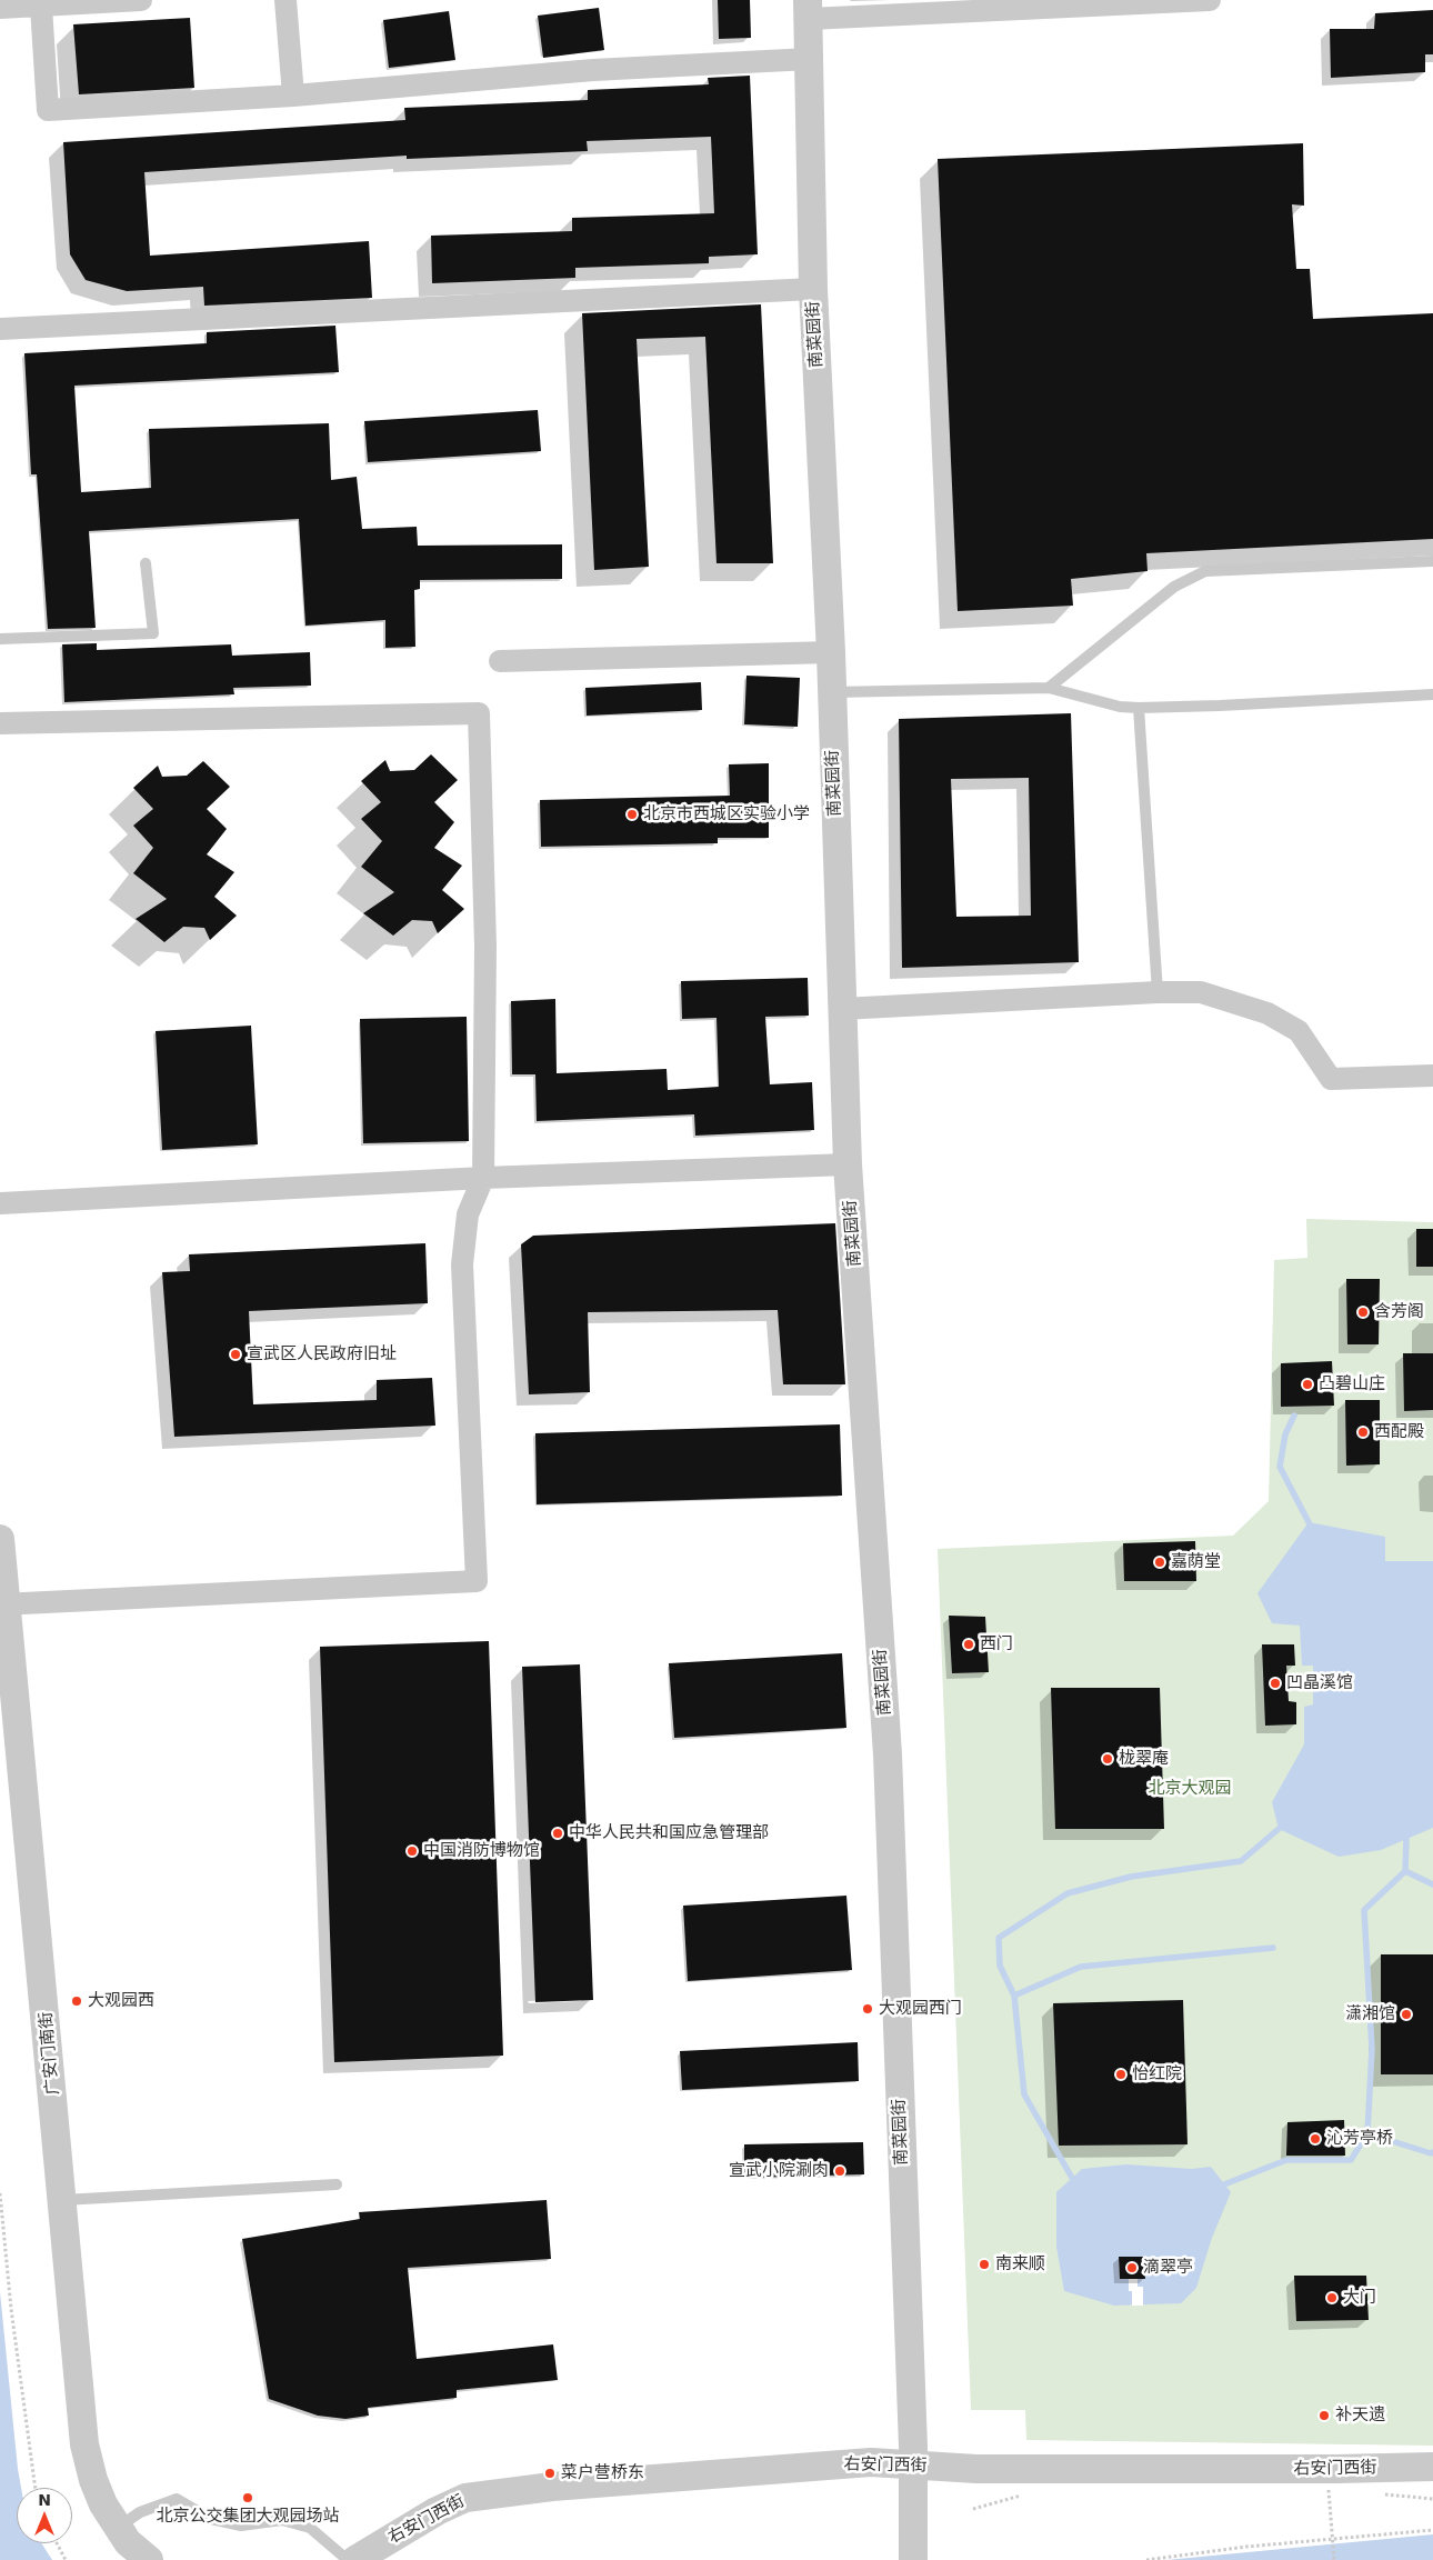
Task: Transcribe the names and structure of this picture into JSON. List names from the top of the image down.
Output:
{
  "streets": {
    "street": ["南菜园街", "广安门南街", "右安门西街"]
  },
  "crossings": [
    ["南菜园街", "右安门西街"]
  ],
  "parks": ["北京大观园"],
  "places": [
    "北京市西城区实验小学",
    "含芳阁",
    "宣武区人民政府旧址",
    "凸碧山庄",
    "西配殿",
    "嘉荫堂",
    "西门",
    "凹晶溪馆",
    "栊翠庵",
    "中华人民共和国应急管理部",
    "中国消防博物馆",
    "大观园西",
    "大观园西门",
    "潇湘馆",
    "怡红院",
    "沁芳亭桥",
    "宣武小院涮肉",
    "南来顺",
    "滴翠亭",
    "大门",
    "补天遗",
    "菜户营桥东",
    "北京公交集团大观园场站"
  ],
  "north": "top"
}
